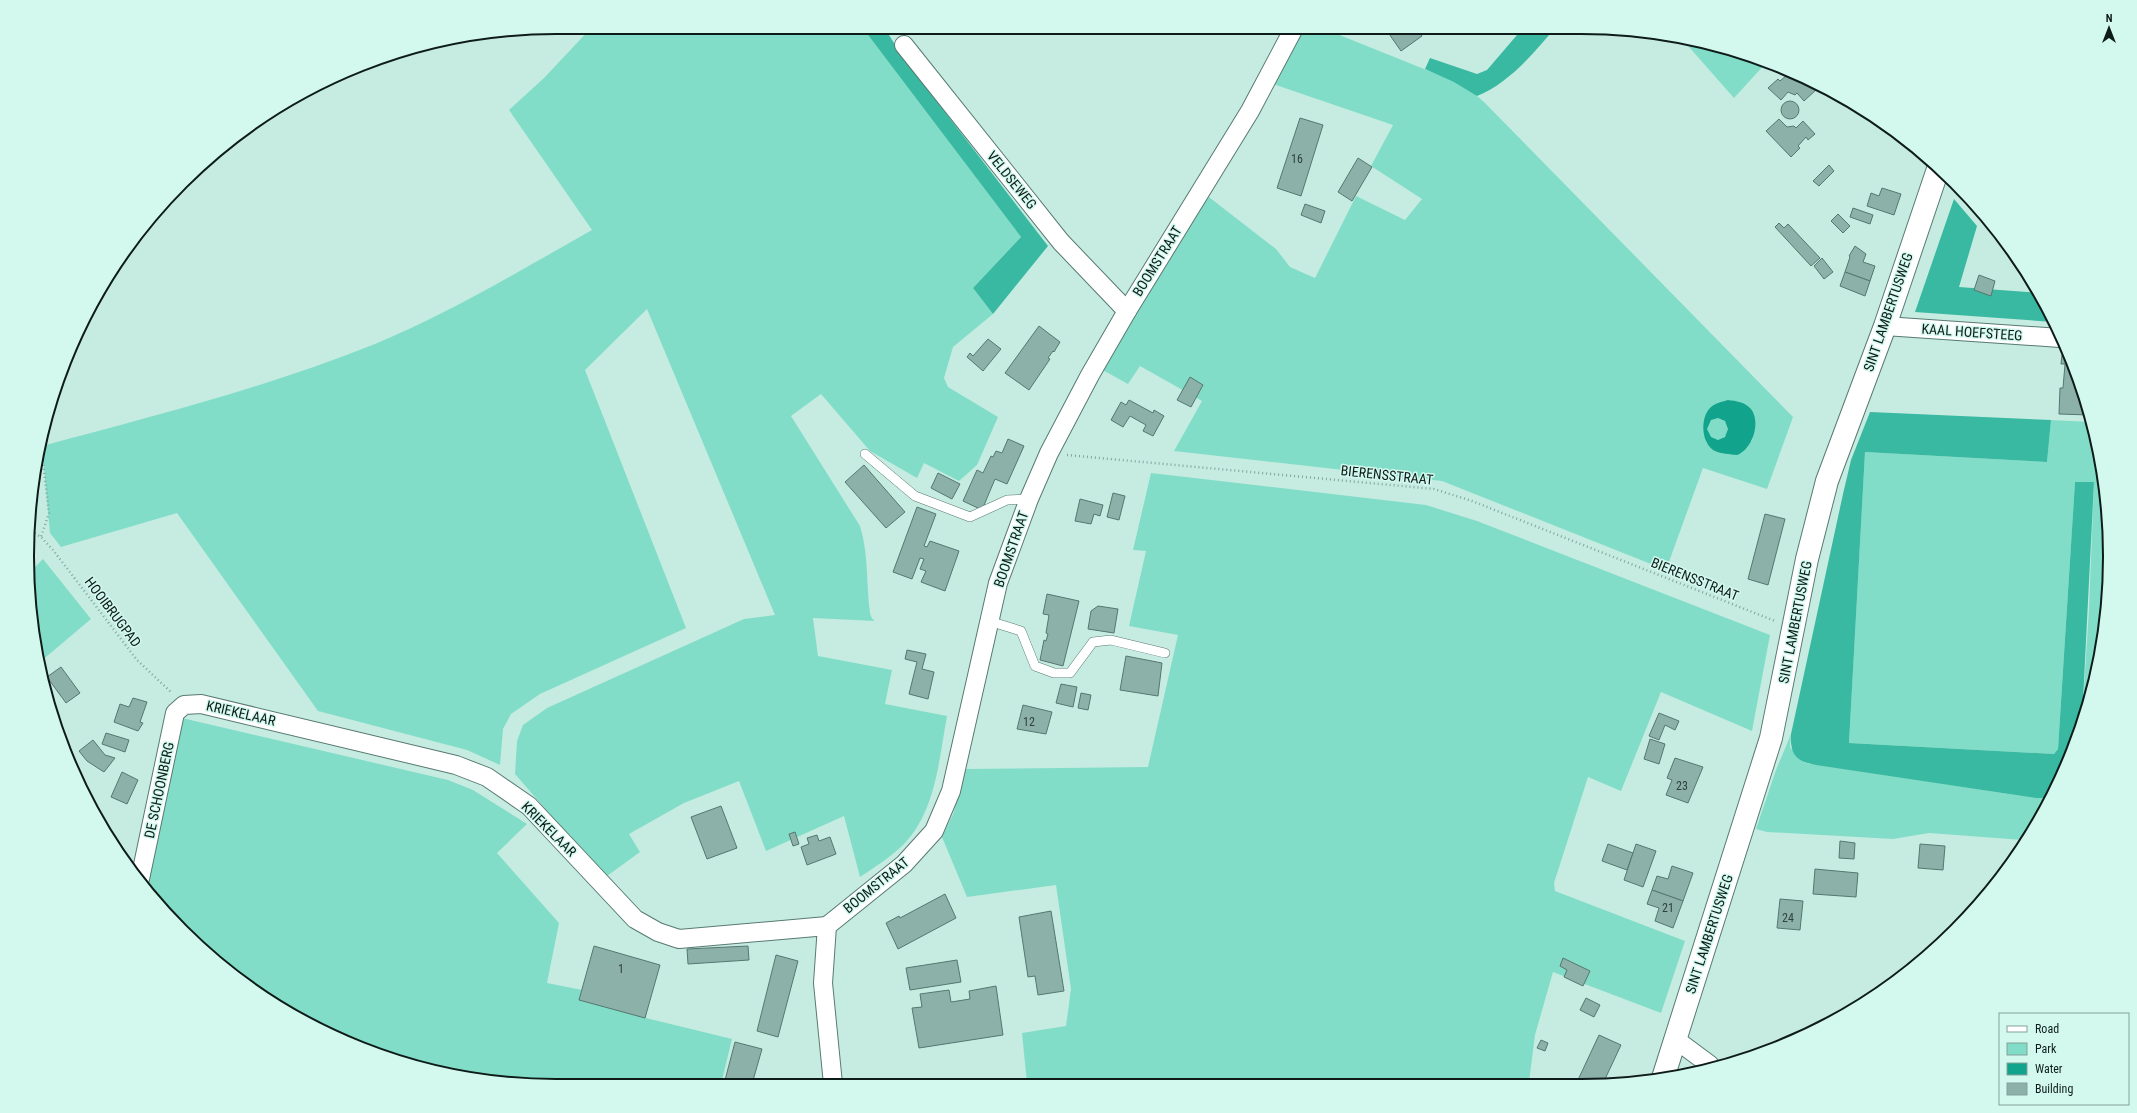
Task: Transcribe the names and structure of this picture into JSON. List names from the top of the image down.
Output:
{
  "streets": {
    "street": [
      "VELDSEWEG",
      "BOOMSTRAAT",
      "SINT LAMBERTUSWEG",
      "KAAL HOEFSTEEG",
      "KRIEKELAAR",
      "DE SCHOONBERG"
    ],
    "path": ["BIERENSSTRAAT", "HOOIBRUGPAD"]
  },
  "crossings": [
    ["VELDSEWEG", "BOOMSTRAAT"],
    ["BOOMSTRAAT", "BIERENSSTRAAT"],
    ["BOOMSTRAAT", "KRIEKELAAR"],
    ["SINT LAMBERTUSWEG", "KAAL HOEFSTEEG"],
    ["SINT LAMBERTUSWEG", "BIERENSSTRAAT"],
    ["HOOIBRUGPAD", "KRIEKELAAR"],
    ["HOOIBRUGPAD", "DE SCHOONBERG"],
    ["KRIEKELAAR", "DE SCHOONBERG"]
  ],
  "house_numbers": [
    "16",
    "12",
    "23",
    "21",
    "24",
    "1"
  ],
  "legend": [
    "Road",
    "Park",
    "Water",
    "Building"
  ],
  "north": "top"
}
